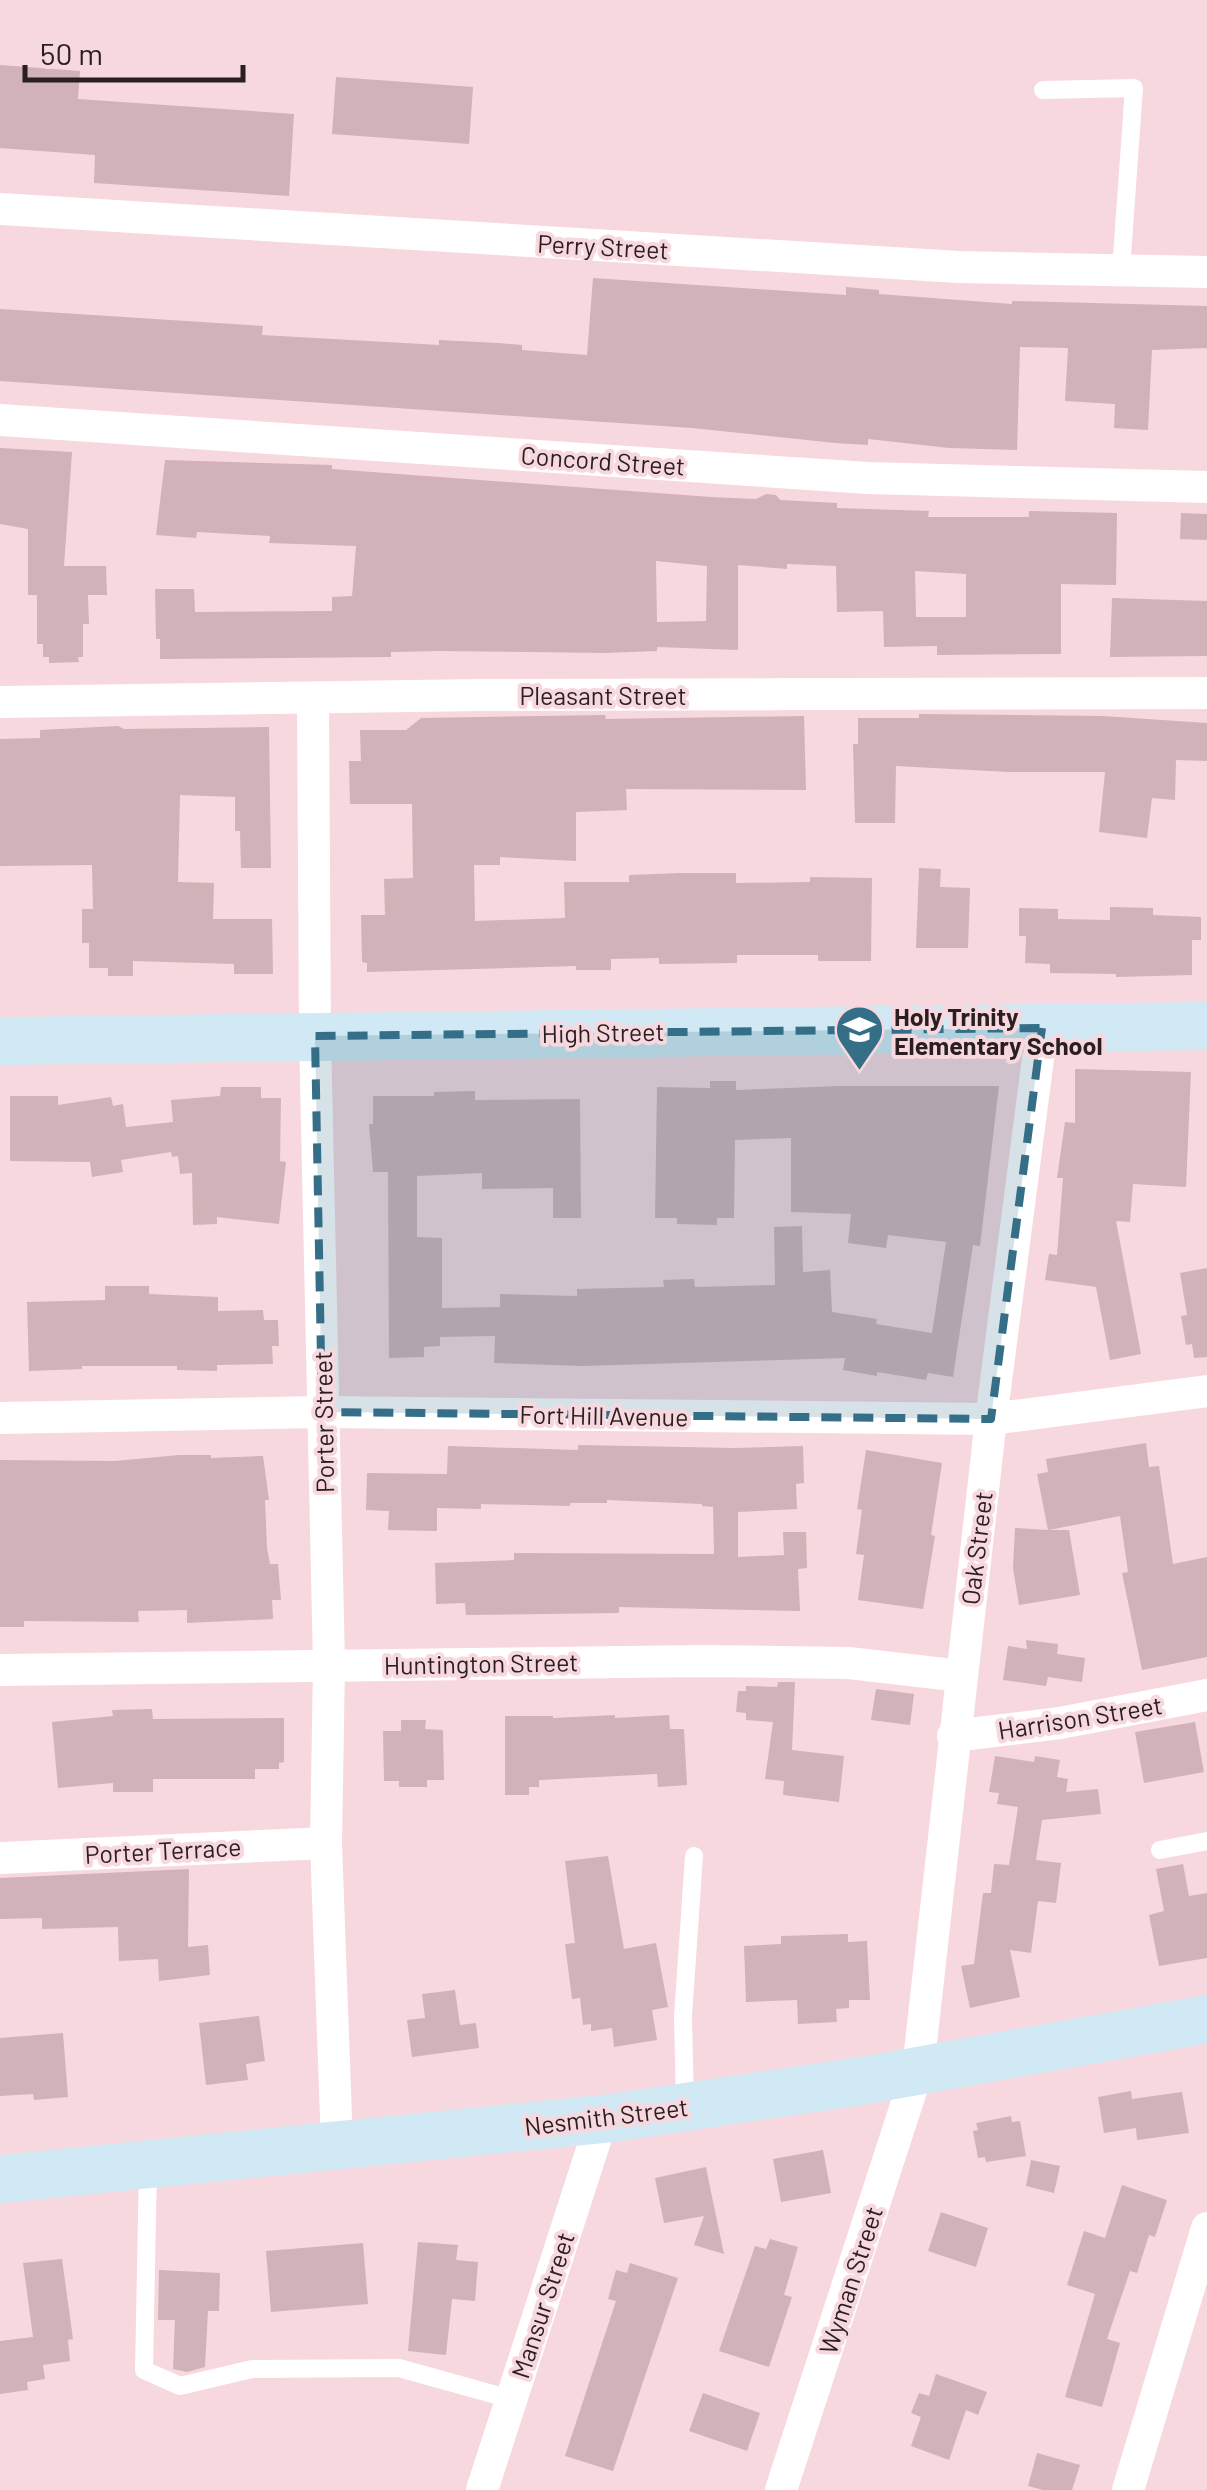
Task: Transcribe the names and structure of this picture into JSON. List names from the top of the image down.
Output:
{
  "streets": {
    "main road": ["High Street", "Nesmith Street"],
    "street": [
      "Perry Street",
      "Concord Street",
      "Pleasant Street",
      "Fort Hill Avenue",
      "Porter Street",
      "Oak Street",
      "Huntington Street",
      "Harrison Street",
      "Porter Terrace",
      "Wyman Street",
      "Mansur Street"
    ]
  },
  "crossings": [
    ["Pleasant Street", "Porter Street"],
    ["High Street", "Porter Street"],
    ["High Street", "Oak Street"],
    ["Fort Hill Avenue", "Porter Street"],
    ["Fort Hill Avenue", "Oak Street"],
    ["Porter Street", "Huntington Street"],
    ["Porter Street", "Porter Terrace"],
    ["Porter Street", "Nesmith Street"],
    ["Oak Street", "Huntington Street"],
    ["Oak Street", "Harrison Street"],
    ["Oak Street", "Nesmith Street"],
    ["Oak Street", "Wyman Street"],
    ["Nesmith Street", "Wyman Street"],
    ["Nesmith Street", "Mansur Street"]
  ],
  "places": {
    "school or university": ["Holy Trinity Elementary School"]
  },
  "scale_bar": "50 m"
}
